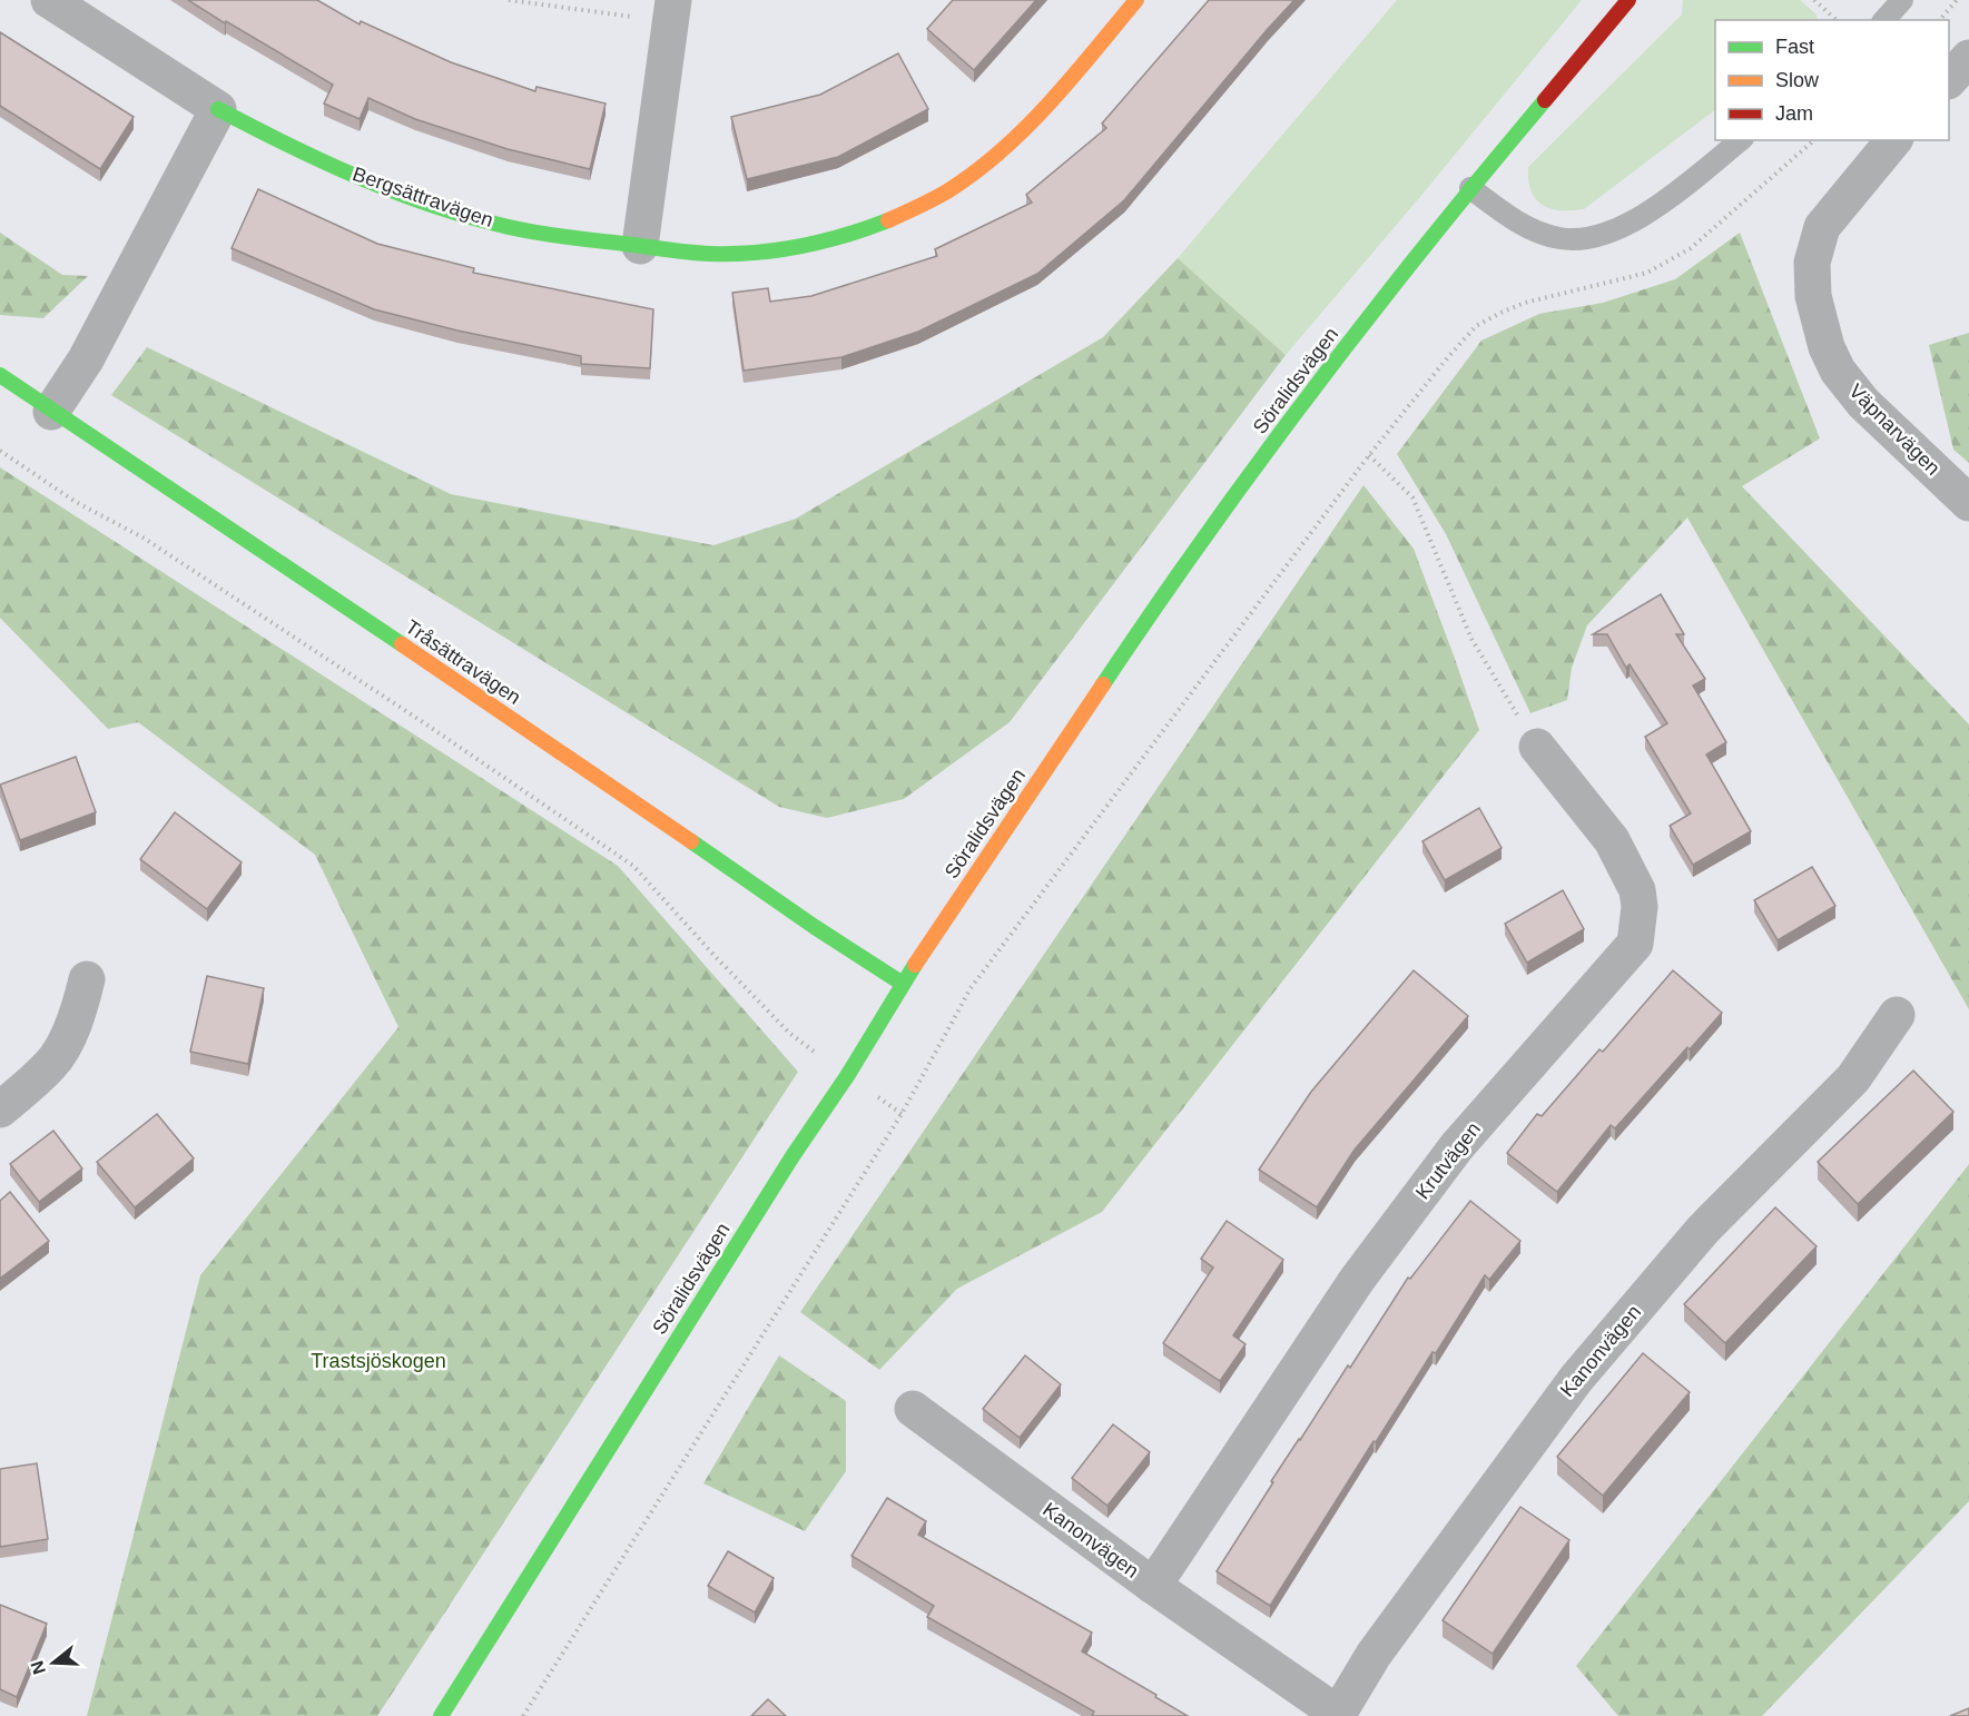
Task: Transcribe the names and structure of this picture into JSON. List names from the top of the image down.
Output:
{
  "streets": {
    "street": [
      "Bergsättravägen",
      "Söralidsvägen",
      "Väpnarvägen",
      "Tråsättravägen",
      "Krutvägen",
      "Kanonvägen"
    ]
  },
  "crossings": [
    ["Söralidsvägen", "Tråsättravägen"],
    ["Krutvägen", "Kanonvägen"]
  ],
  "parks": ["Trastsjöskogen"],
  "legend": ["Fast", "Slow", "Jam"],
  "north": "left"
}
